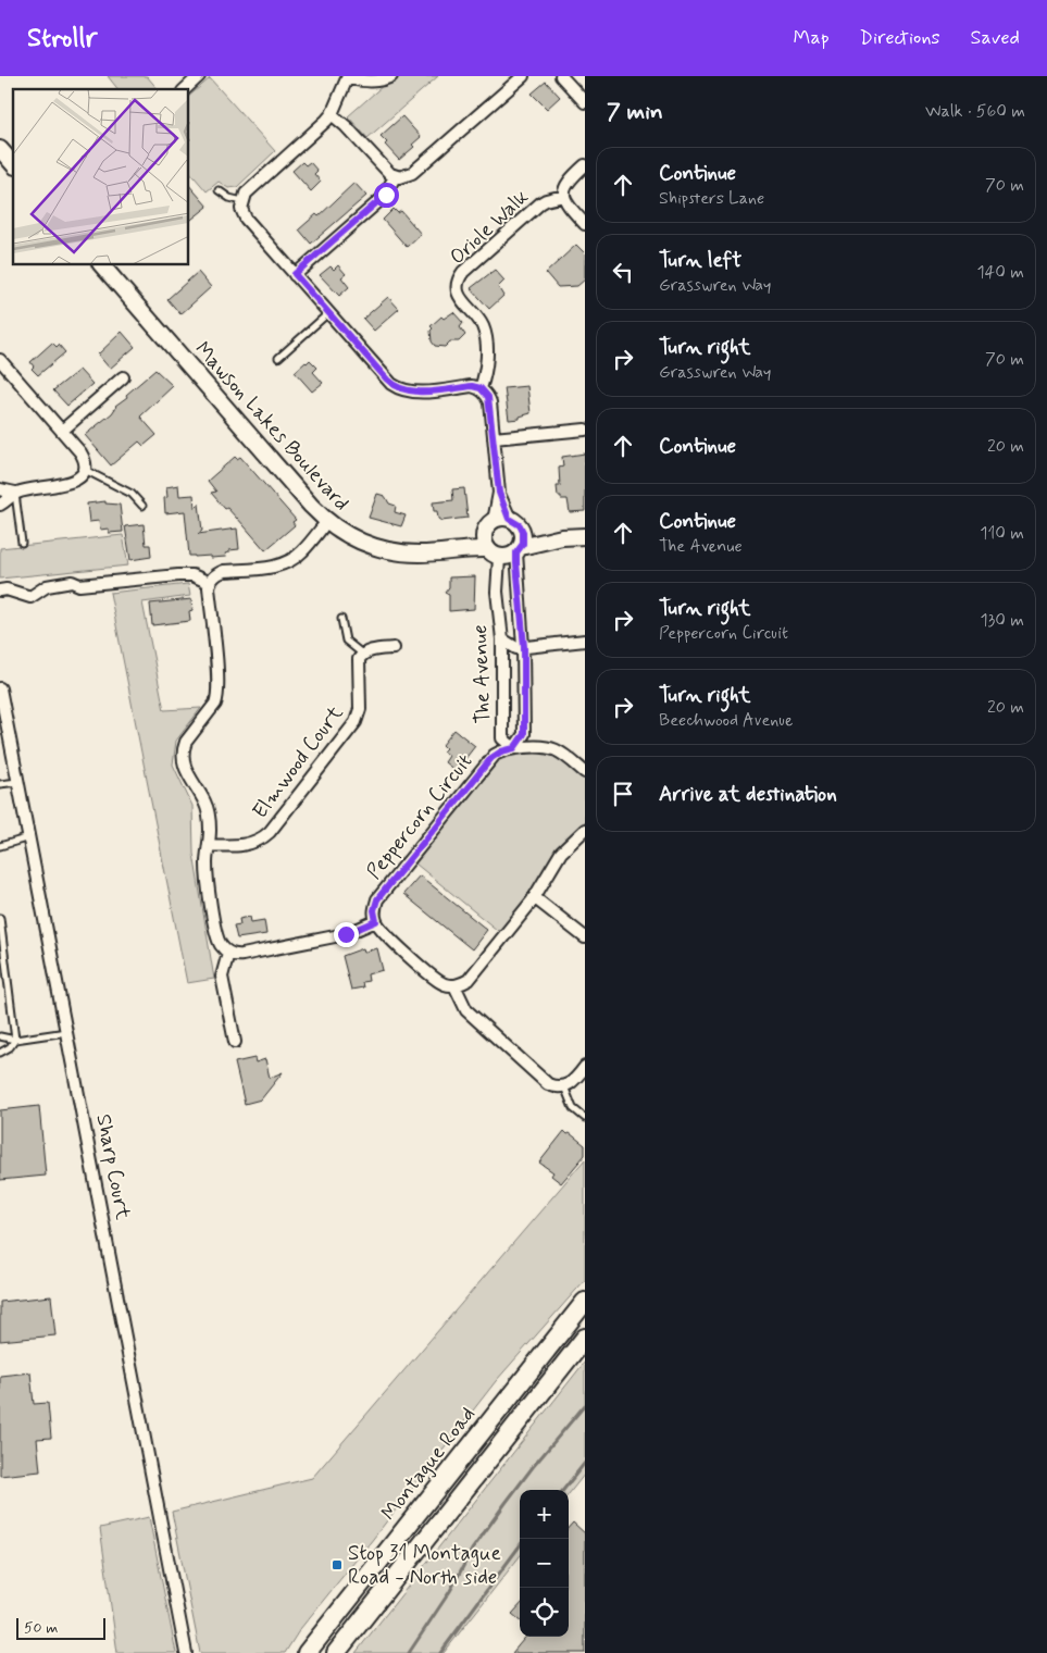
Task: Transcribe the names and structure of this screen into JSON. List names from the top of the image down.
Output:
{
  "streets": {
    "main road": ["Montague Road"],
    "street": [
      "Oriole Walk",
      "Mawson Lakes Boulevard",
      "The Avenue",
      "Elmwood Court",
      "Peppercorn Circuit",
      "Sharp Court"
    ]
  },
  "crossings": [
    ["Mawson Lakes Boulevard", "The Avenue"],
    ["The Avenue", "Peppercorn Circuit"]
  ],
  "places": {
    "transit": ["Stop 31 Montague Road - North side"]
  },
  "scale_bar": "50 m",
  "page": {
    "header": "Strollr",
    "nav": ["Map", "Directions", "Saved"],
    "heading": ["7 min", "Walk · 560 m"],
    "list": [
      ["Continue", "Shipsters Lane", "70 m"],
      ["Turn left", "Grasswren Way", "140 m"],
      ["Turn right", "Grasswren Way", "70 m"],
      ["Continue", "20 m"],
      ["Continue", "The Avenue", "110 m"],
      ["Turn right", "Peppercorn Circuit", "130 m"],
      ["Turn right", "Beechwood Avenue", "20 m"],
      "Arrive at destination"
    ],
    "map_buttons": ["+", "−"],
    "scale": "50 m"
  }
}
